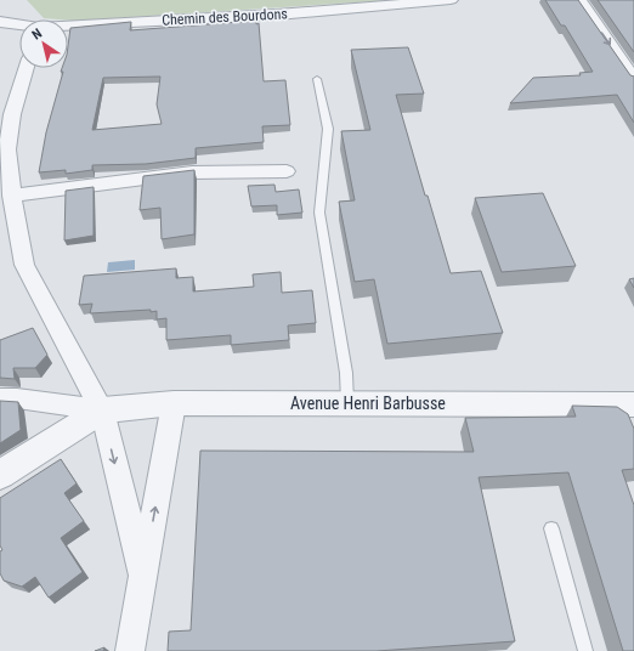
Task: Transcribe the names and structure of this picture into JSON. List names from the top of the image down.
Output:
{
  "streets": {
    "street": ["Chemin des Bourdons", "Avenue Henri Barbusse"]
  },
  "north": "top left"
}
